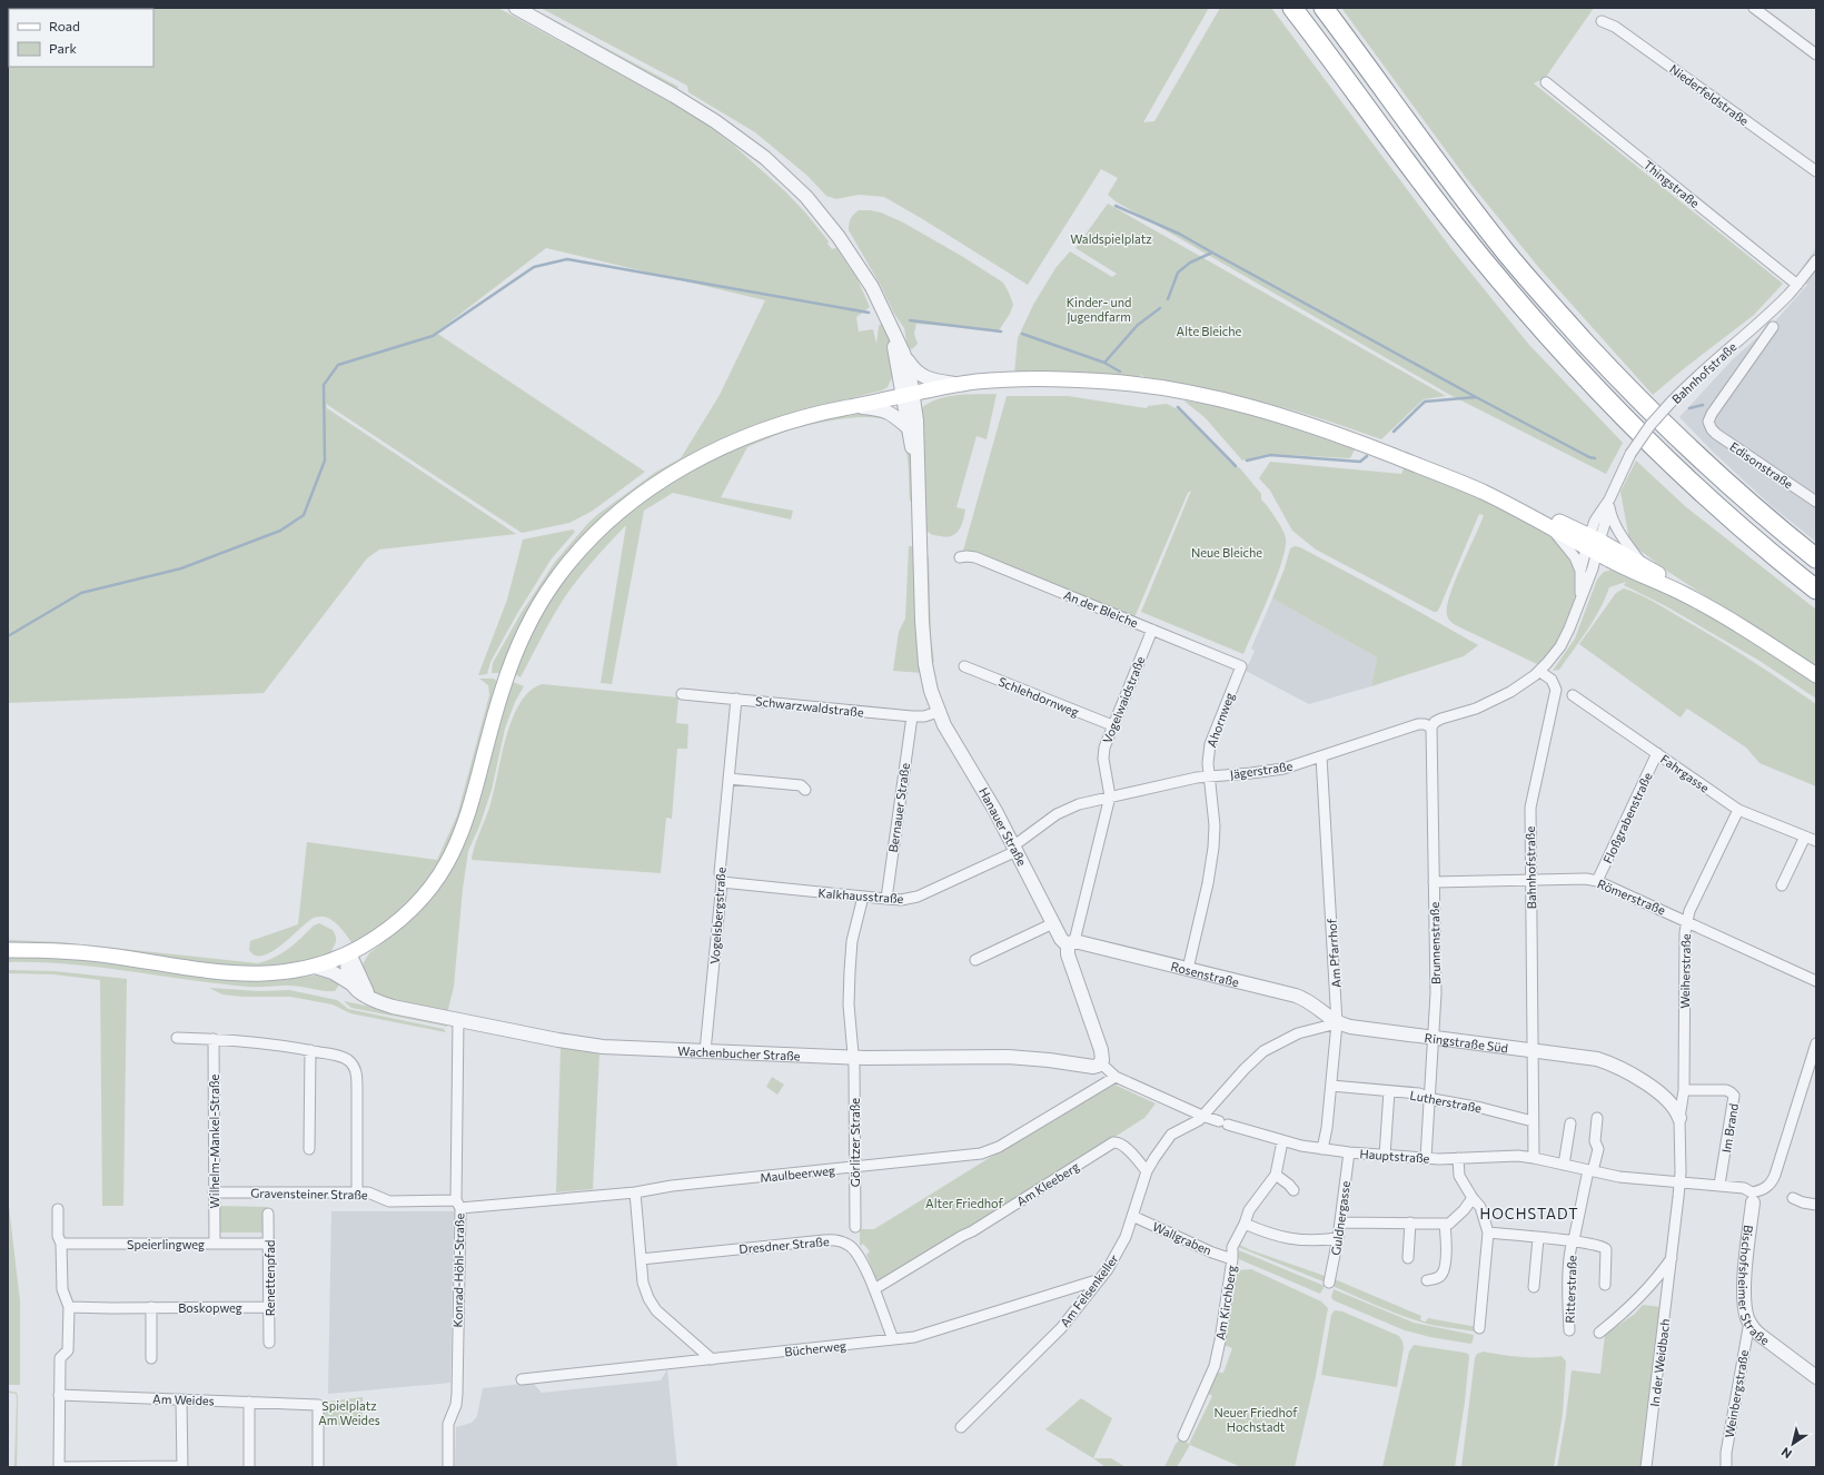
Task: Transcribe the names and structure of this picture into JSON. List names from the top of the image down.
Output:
{
  "streets": {
    "street": [
      "Niederfeldstraße",
      "Thingstraße",
      "Bahnhofstraße",
      "Edisonstraße",
      "An der Bleiche",
      "Schlehdornweg",
      "Vogelwaidstraße",
      "Schwarzwaldstraße",
      "Ahornweg",
      "Jägerstraße",
      "Fahrgasse",
      "Bernauer Straße",
      "Floßgrabenstraße",
      "Hanauer Straße",
      "Kalkhausstraße",
      "Römerstraße",
      "Vogelsbergstraße",
      "Brunnenstraße",
      "Am Pfarrhof",
      "Weiherstraße",
      "Rosenstraße",
      "Ringstraße Süd",
      "Wachenbucher Straße",
      "Lutherstraße",
      "Im Brand",
      "Wilhelm-Mankel-Straße",
      "Görlitzer Straße",
      "Hauptstraße",
      "Maulbeerweg",
      "Am Kleeberg",
      "Gravensteiner Straße",
      "Guldnergasse",
      "Wallgraben",
      "Speierlingweg",
      "Dresdner Straße",
      "Konrad-Höhl-Straße",
      "Renettenpfad",
      "Bischofsheimer Straße",
      "Ritterstraße",
      "Am Felsenkeller",
      "Am Kirchberg",
      "Boskopweg",
      "Bücherweg",
      "In der Weidbach",
      "Weinbergstraße",
      "Am Weides"
    ]
  },
  "crossings": [
    ["Thingstraße", "Bahnhofstraße"],
    ["Bahnhofstraße", "Edisonstraße"],
    ["Bahnhofstraße", "Römerstraße"],
    ["Bahnhofstraße", "Ringstraße Süd"],
    ["Bahnhofstraße", "Lutherstraße"],
    ["Bahnhofstraße", "Hauptstraße"],
    ["An der Bleiche", "Vogelwaidstraße"],
    ["An der Bleiche", "Ahornweg"],
    ["Schlehdornweg", "Vogelwaidstraße"],
    ["Vogelwaidstraße", "Jägerstraße"],
    ["Vogelwaidstraße", "Kalkhausstraße"],
    ["Schwarzwaldstraße", "Bernauer Straße"],
    ["Schwarzwaldstraße", "Hanauer Straße"],
    ["Schwarzwaldstraße", "Vogelsbergstraße"],
    ["Ahornweg", "Jägerstraße"],
    ["Ahornweg", "Rosenstraße"],
    ["Jägerstraße", "Kalkhausstraße"],
    ["Jägerstraße", "Brunnenstraße"],
    ["Jägerstraße", "Am Pfarrhof"],
    ["Fahrgasse", "Floßgrabenstraße"],
    ["Fahrgasse", "Weiherstraße"],
    ["Bernauer Straße", "Kalkhausstraße"],
    ["Floßgrabenstraße", "Römerstraße"],
    ["Hanauer Straße", "Kalkhausstraße"],
    ["Hanauer Straße", "Rosenstraße"],
    ["Hanauer Straße", "Wachenbucher Straße"],
    ["Kalkhausstraße", "Vogelsbergstraße"],
    ["Römerstraße", "Brunnenstraße"],
    ["Römerstraße", "Weiherstraße"],
    ["Vogelsbergstraße", "Wachenbucher Straße"],
    ["Brunnenstraße", "Ringstraße Süd"],
    ["Brunnenstraße", "Lutherstraße"],
    ["Brunnenstraße", "Hauptstraße"],
    ["Am Pfarrhof", "Rosenstraße"],
    ["Am Pfarrhof", "Ringstraße Süd"],
    ["Am Pfarrhof", "Lutherstraße"],
    ["Am Pfarrhof", "Hauptstraße"],
    ["Weiherstraße", "Ringstraße Süd"],
    ["Weiherstraße", "Im Brand"],
    ["Rosenstraße", "Ringstraße Süd"],
    ["Ringstraße Süd", "Hauptstraße"],
    ["Ringstraße Süd", "Am Felsenkeller"],
    ["Wachenbucher Straße", "Görlitzer Straße"],
    ["Wachenbucher Straße", "Konrad-Höhl-Straße"],
    ["Im Brand", "Hauptstraße"],
    ["Wilhelm-Mankel-Straße", "Gravensteiner Straße"],
    ["Wilhelm-Mankel-Straße", "Speierlingweg"],
    ["Görlitzer Straße", "Maulbeerweg"],
    ["Hauptstraße", "Guldnergasse"],
    ["Hauptstraße", "Bischofsheimer Straße"],
    ["Hauptstraße", "Ritterstraße"],
    ["Hauptstraße", "Am Felsenkeller"],
    ["Hauptstraße", "Am Kirchberg"],
    ["Hauptstraße", "In der Weidbach"],
    ["Maulbeerweg", "Gravensteiner Straße"],
    ["Maulbeerweg", "Konrad-Höhl-Straße"],
    ["Am Kleeberg", "Dresdner Straße"],
    ["Am Kleeberg", "Am Felsenkeller"],
    ["Gravensteiner Straße", "Konrad-Höhl-Straße"],
    ["Wallgraben", "Am Felsenkeller"],
    ["Wallgraben", "Am Kirchberg"],
    ["Speierlingweg", "Renettenpfad"],
    ["Dresdner Straße", "Bücherweg"],
    ["Renettenpfad", "Boskopweg"],
    ["Bischofsheimer Straße", "Weinbergstraße"],
    ["Am Felsenkeller", "Bücherweg"]
  ],
  "districts": ["HOCHSTADT"],
  "parks": [
    "Waldspielplatz",
    "Kinder- und Jugendfarm",
    "Alte Bleiche",
    "Neue Bleiche",
    "Alter Friedhof",
    "Spielplatz Am Weides",
    "Neuer Friedhof Hochstadt"
  ],
  "legend": ["Road", "Park"],
  "north": "bottom left"
}
